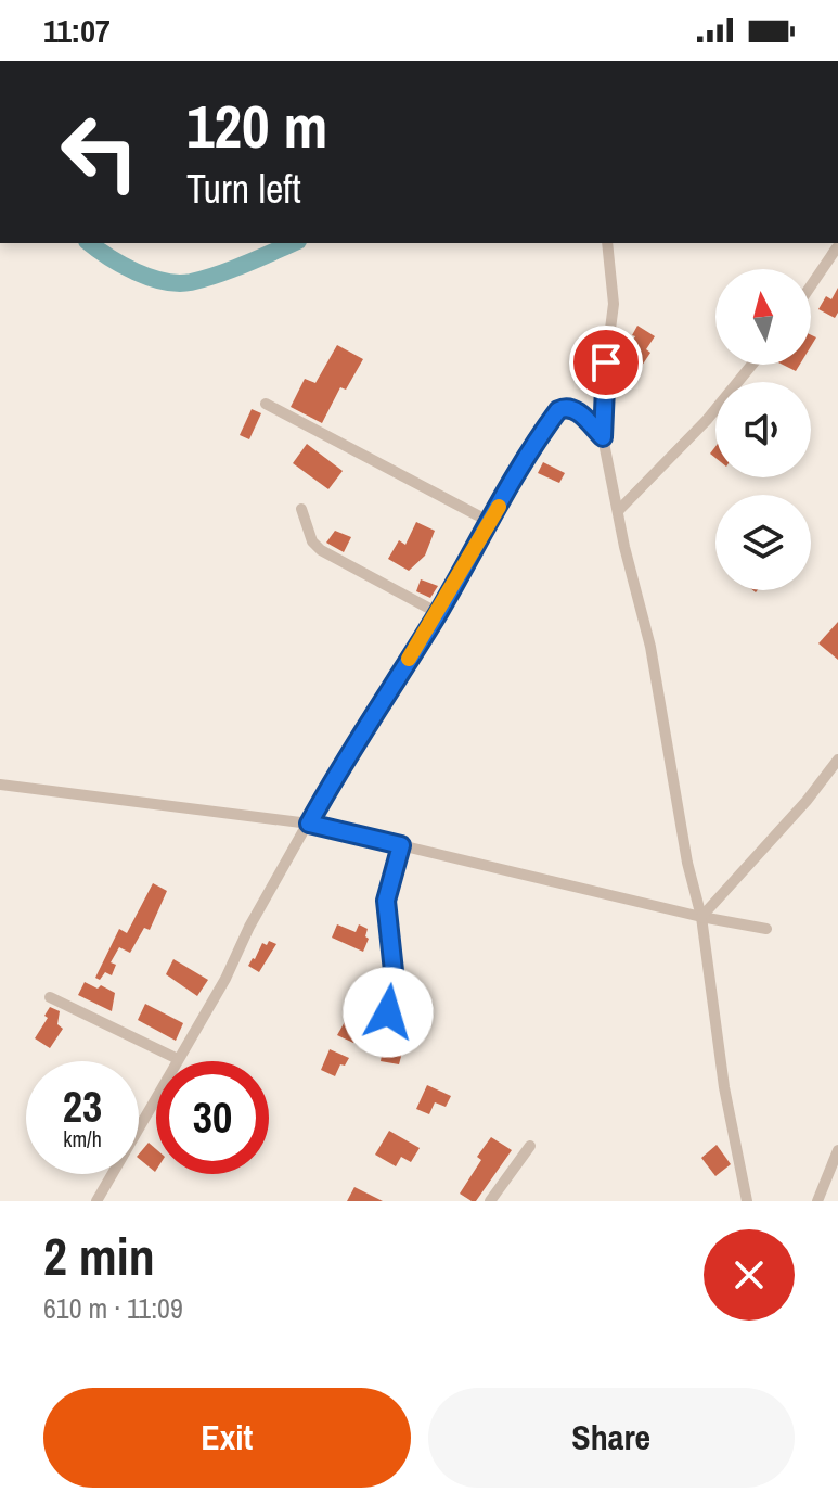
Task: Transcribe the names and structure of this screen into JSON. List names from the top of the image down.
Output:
{
  "north": "top",
  "page": {
    "status": "11:07",
    "turn": ["120 m", "Turn left"],
    "speed": "23 km/h",
    "limit": "30",
    "heading": ["2 min", "610 m · 11:09"],
    "buttons": ["Exit", "Share"]
  }
}
